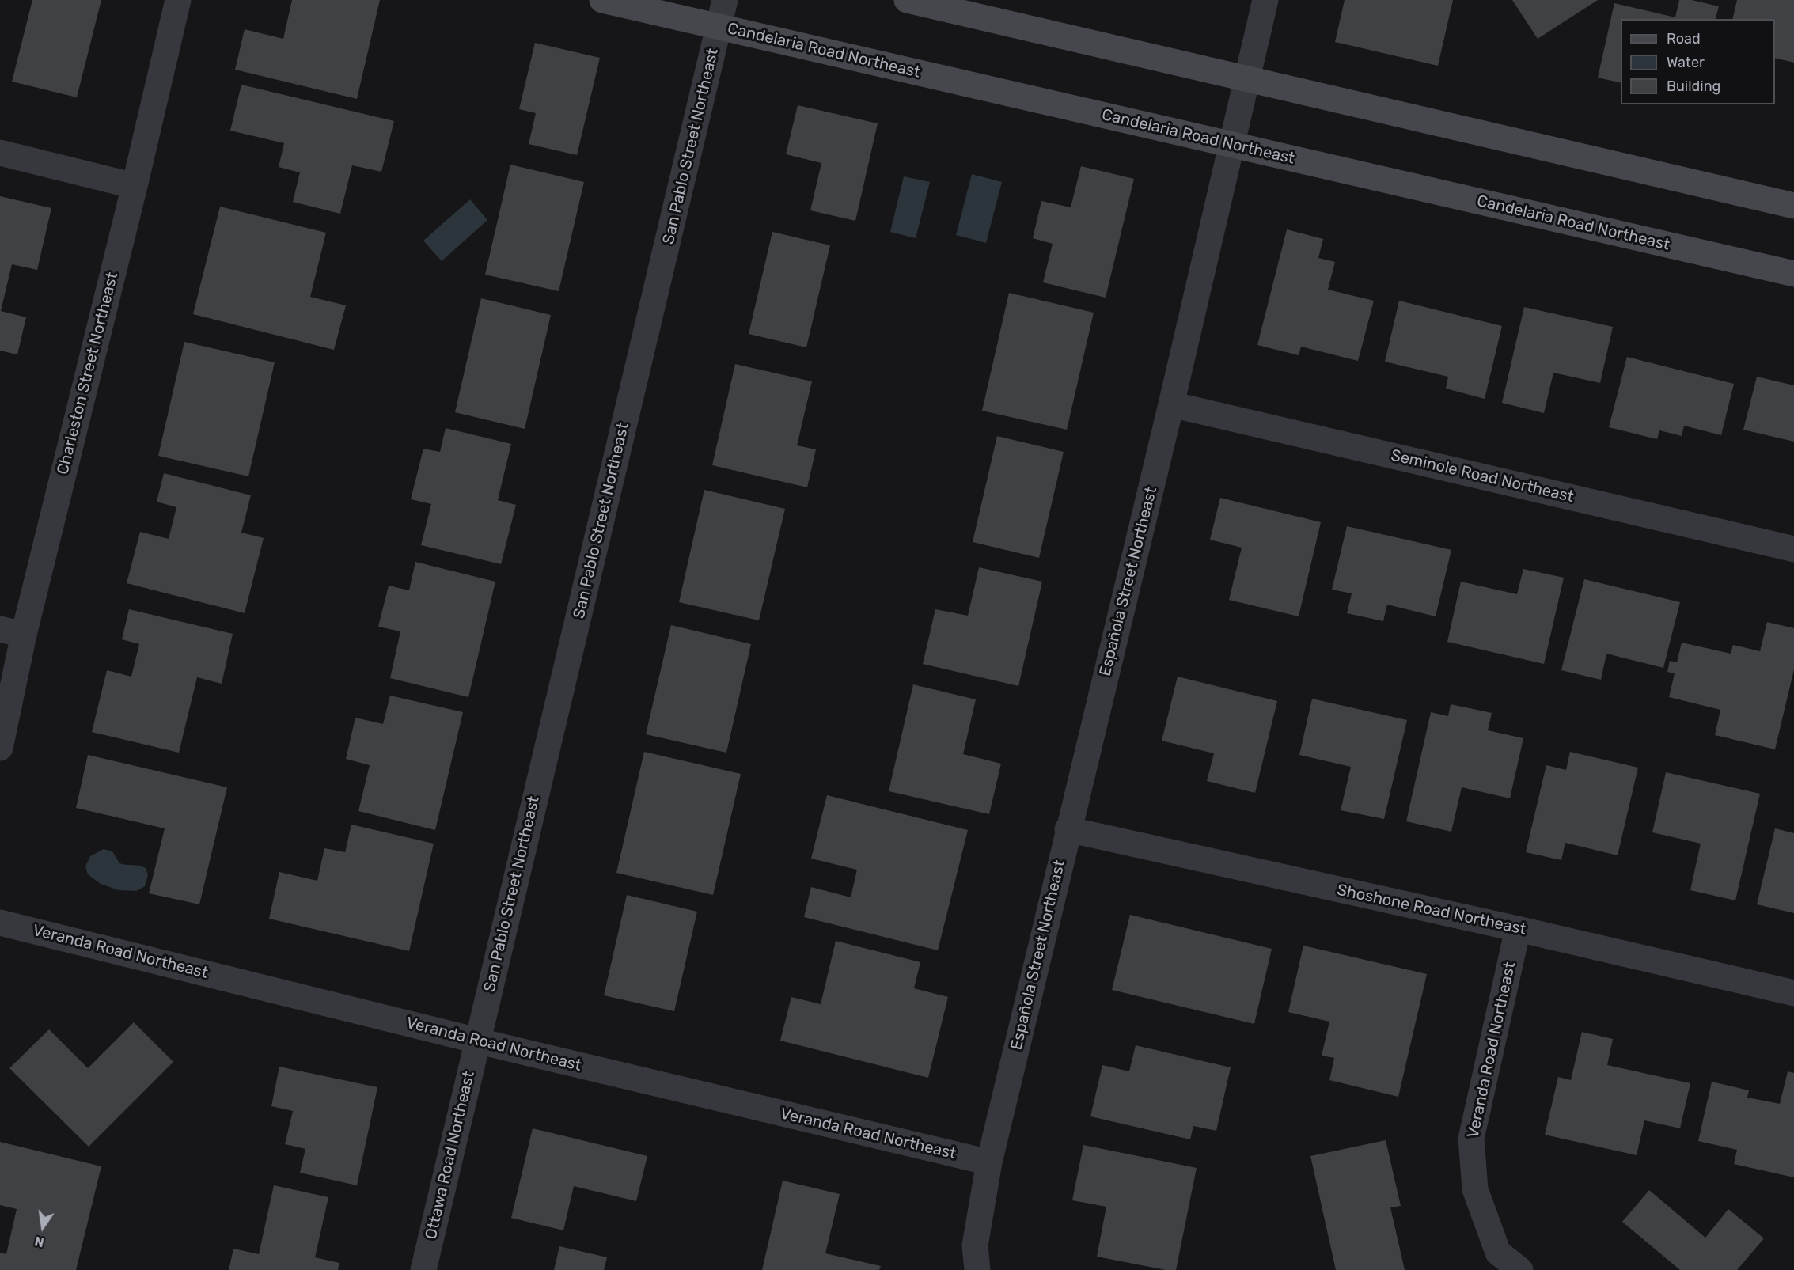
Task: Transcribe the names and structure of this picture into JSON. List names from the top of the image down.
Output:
{
  "streets": {
    "main road": ["Candelaria Road Northeast"],
    "street": [
      "San Pablo Street Northeast",
      "Charleston Street Northeast",
      "Seminole Road Northeast",
      "Española Street Northeast",
      "Shoshone Road Northeast",
      "Veranda Road Northeast",
      "Ottawa Road Northeast"
    ]
  },
  "crossings": [
    ["Candelaria Road Northeast", "San Pablo Street Northeast"],
    ["Candelaria Road Northeast", "Española Street Northeast"],
    ["San Pablo Street Northeast", "Veranda Road Northeast"],
    ["San Pablo Street Northeast", "Ottawa Road Northeast"],
    ["Seminole Road Northeast", "Española Street Northeast"],
    ["Española Street Northeast", "Shoshone Road Northeast"],
    ["Española Street Northeast", "Veranda Road Northeast"],
    ["Shoshone Road Northeast", "Veranda Road Northeast"],
    ["Veranda Road Northeast", "Ottawa Road Northeast"]
  ],
  "legend": ["Road", "Water", "Building"],
  "north": "bottom"
}
